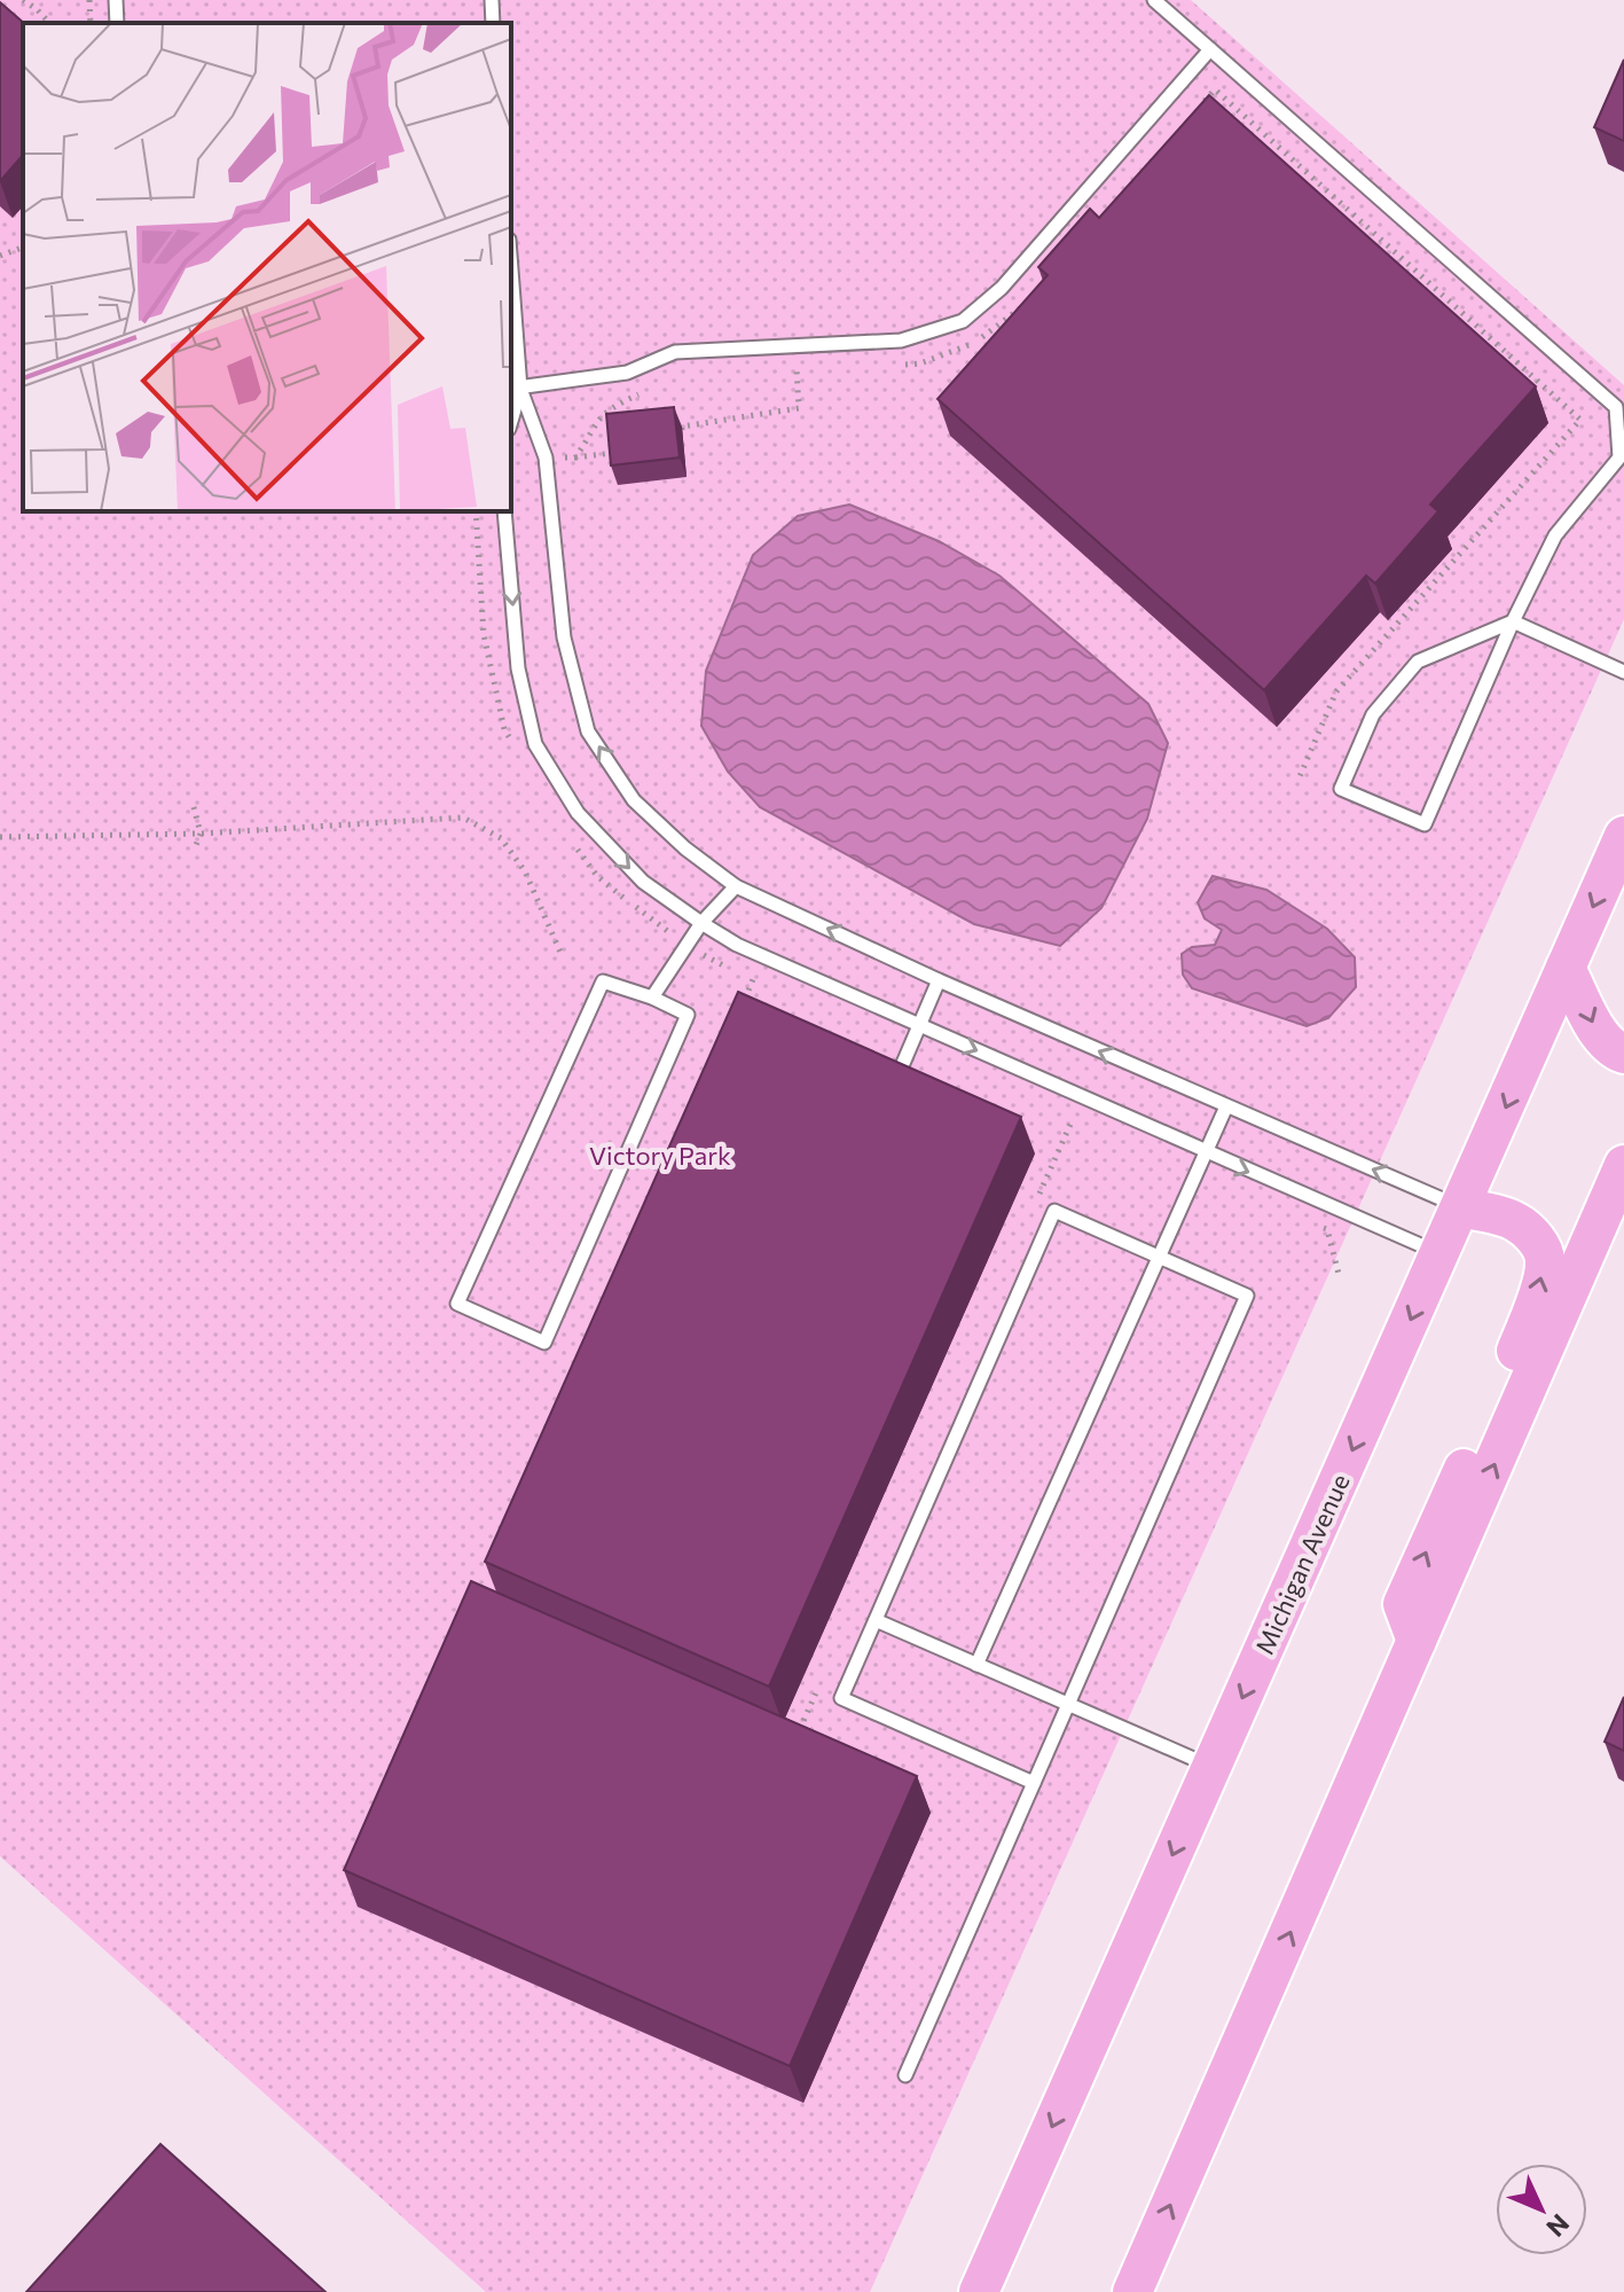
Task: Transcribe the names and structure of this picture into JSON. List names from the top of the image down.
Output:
{
  "streets": {
    "main road": ["Michigan Avenue"]
  },
  "parks": ["Victory Park"],
  "north": "bottom right"
}
